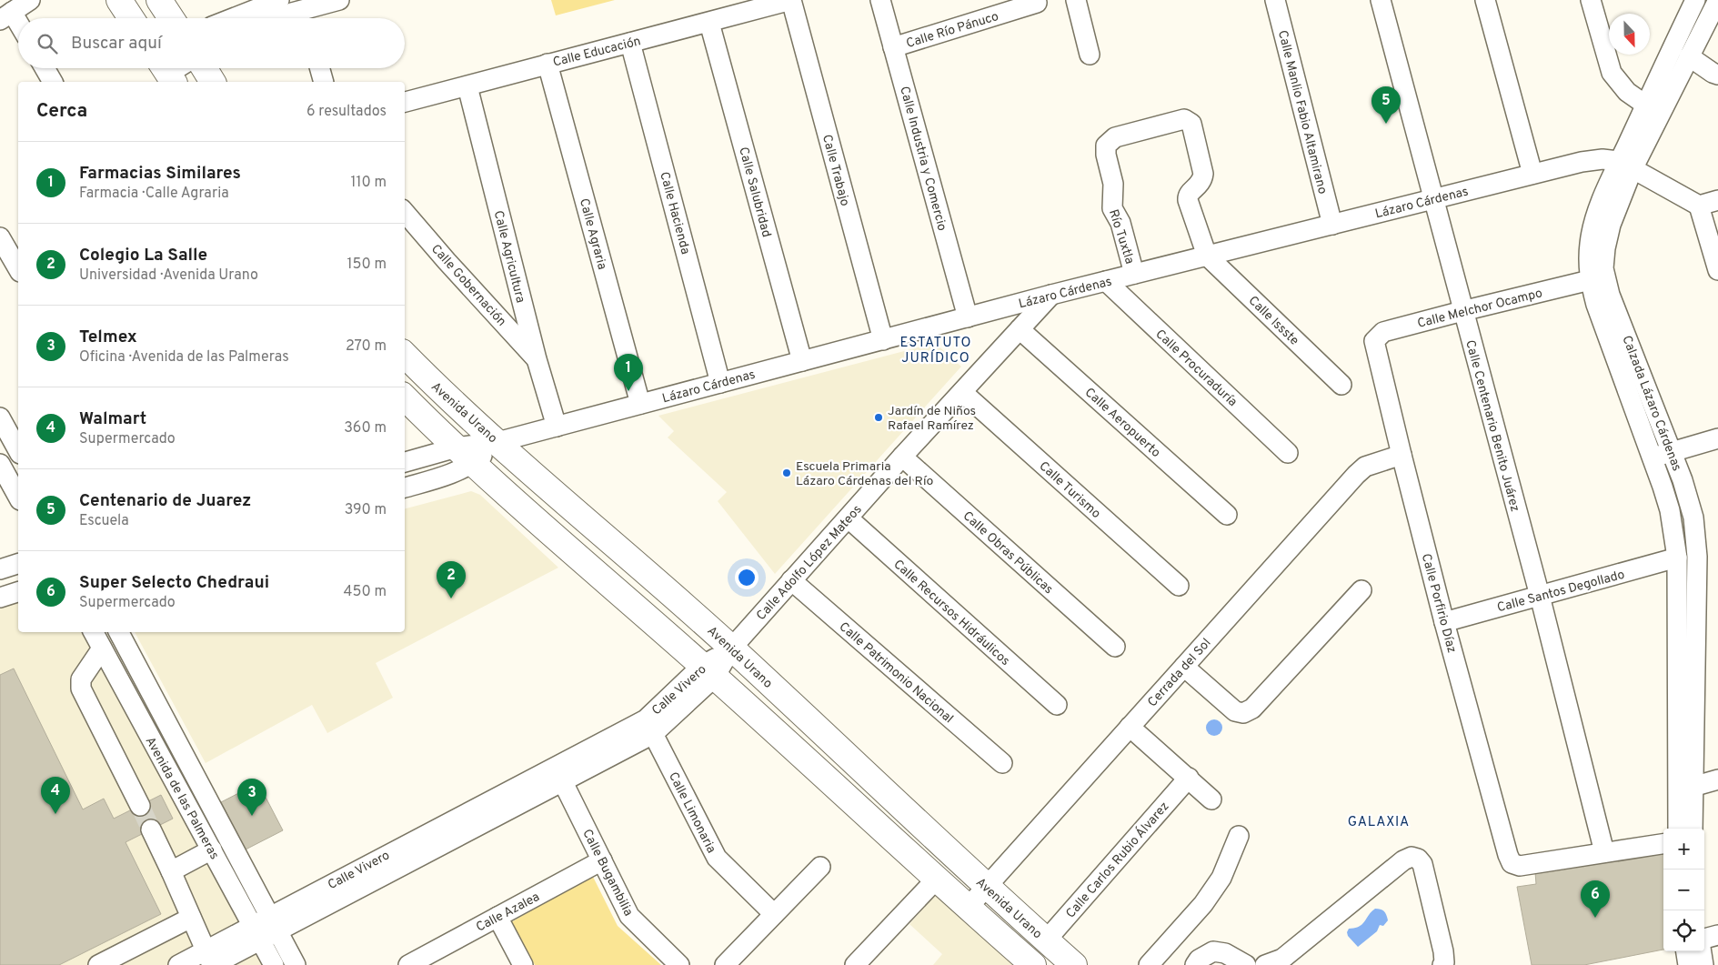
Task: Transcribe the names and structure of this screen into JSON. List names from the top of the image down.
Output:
{
  "streets": {
    "main road": ["Avenida Urano"],
    "street": [
      "Calle Río Pánuco",
      "Calle Educación",
      "Calle Manlio Fabio Altamirano",
      "Calle Industria y Comercio",
      "Calle Trabajo",
      "Calle Salubridad",
      "Lázaro Cárdenas",
      "Calle Hacienda",
      "Calle Agraria",
      "Río Tuxtla",
      "Calle Agricultura",
      "Calle Gobernación",
      "Calle Melchor Ocampo",
      "Calle Issste",
      "Calle Procuraduría",
      "Calzada Lázaro Cárdenas",
      "Calle Aeropuerto",
      "Calle Centenario Benito Juárez",
      "Calle Turismo",
      "Calle Obras Públicas",
      "Calle Adolfo López Mateos",
      "Calle Santos Degollado",
      "Calle Porfirio Díaz",
      "Calle Recursos Hidráulicos",
      "Calle Patrimonio Nacional",
      "Cerrada del Sol",
      "Calle Vivero",
      "Avenida de las Palmeras",
      "Calle Limonaria",
      "Calle Carlos Rubio Álvarez",
      "Calle Bugambilia",
      "Calle Azalea"
    ]
  },
  "crossings": [
    ["Calle Río Pánuco", "Calle Industria y Comercio"],
    ["Calle Educación", "Calle Trabajo"],
    ["Calle Educación", "Calle Salubridad"],
    ["Calle Educación", "Calle Hacienda"],
    ["Calle Educación", "Calle Agraria"],
    ["Calle Educación", "Calle Agricultura"],
    ["Calle Manlio Fabio Altamirano", "Lázaro Cárdenas"],
    ["Calle Industria y Comercio", "Lázaro Cárdenas"],
    ["Calle Trabajo", "Lázaro Cárdenas"],
    ["Calle Salubridad", "Lázaro Cárdenas"],
    ["Lázaro Cárdenas", "Calle Hacienda"],
    ["Lázaro Cárdenas", "Calle Agraria"],
    ["Lázaro Cárdenas", "Río Tuxtla"],
    ["Lázaro Cárdenas", "Calle Agricultura"],
    ["Lázaro Cárdenas", "Calle Issste"],
    ["Lázaro Cárdenas", "Calle Procuraduría"],
    ["Lázaro Cárdenas", "Calzada Lázaro Cárdenas"],
    ["Lázaro Cárdenas", "Avenida Urano"],
    ["Lázaro Cárdenas", "Calle Centenario Benito Juárez"],
    ["Lázaro Cárdenas", "Calle Adolfo López Mateos"],
    ["Río Tuxtla", "Calle Issste"],
    ["Calle Agricultura", "Calle Gobernación"],
    ["Calle Melchor Ocampo", "Calzada Lázaro Cárdenas"],
    ["Calle Melchor Ocampo", "Calle Centenario Benito Juárez"],
    ["Calle Melchor Ocampo", "Calle Porfirio Díaz"],
    ["Calzada Lázaro Cárdenas", "Calle Santos Degollado"],
    ["Avenida Urano", "Calle Adolfo López Mateos"],
    ["Avenida Urano", "Cerrada del Sol"],
    ["Avenida Urano", "Calle Vivero"],
    ["Avenida Urano", "Calle Carlos Rubio Álvarez"],
    ["Calle Aeropuerto", "Calle Adolfo López Mateos"],
    ["Calle Centenario Benito Juárez", "Calle Santos Degollado"],
    ["Calle Centenario Benito Juárez", "Calle Porfirio Díaz"],
    ["Calle Turismo", "Calle Adolfo López Mateos"],
    ["Calle Obras Públicas", "Calle Adolfo López Mateos"],
    ["Calle Adolfo López Mateos", "Calle Recursos Hidráulicos"],
    ["Calle Adolfo López Mateos", "Calle Patrimonio Nacional"],
    ["Calle Adolfo López Mateos", "Calle Vivero"],
    ["Calle Santos Degollado", "Calle Porfirio Díaz"],
    ["Calle Porfirio Díaz", "Cerrada del Sol"],
    ["Calle Vivero", "Avenida de las Palmeras"],
    ["Calle Vivero", "Calle Limonaria"],
    ["Calle Vivero", "Calle Bugambilia"],
    ["Calle Bugambilia", "Calle Azalea"]
  ],
  "districts": ["ESTATUTO JURÍDICO", "GALAXIA"],
  "places": ["Jardín de Niños Rafael Ramírez", "Escuela Primaria Lázaro Cárdenas del Río"],
  "north": "bottom",
  "page": {
    "search": "Buscar aquí",
    "heading": ["Cerca", "6 resultados"],
    "pins": [
      "5",
      "1",
      "2",
      "4",
      "3",
      "6"
    ],
    "list": [
      {
        "mark": "1",
        "name": "Farmacias Similares",
        "note": "Farmacia · Calle Agraria",
        "value": "110 m"
      },
      {
        "mark": "2",
        "name": "Colegio La Salle",
        "note": "Universidad · Avenida Urano",
        "value": "150 m"
      },
      {
        "mark": "3",
        "name": "Telmex",
        "note": "Oficina · Avenida de las Palmeras",
        "value": "270 m"
      },
      {
        "mark": "4",
        "name": "Walmart",
        "note": "Supermercado",
        "value": "360 m"
      },
      {
        "mark": "5",
        "name": "Centenario de Juarez",
        "note": "Escuela",
        "value": "390 m"
      },
      {
        "mark": "6",
        "name": "Super Selecto Chedraui",
        "note": "Supermercado",
        "value": "450 m"
      }
    ],
    "map_buttons": ["+", "−"]
  }
}
